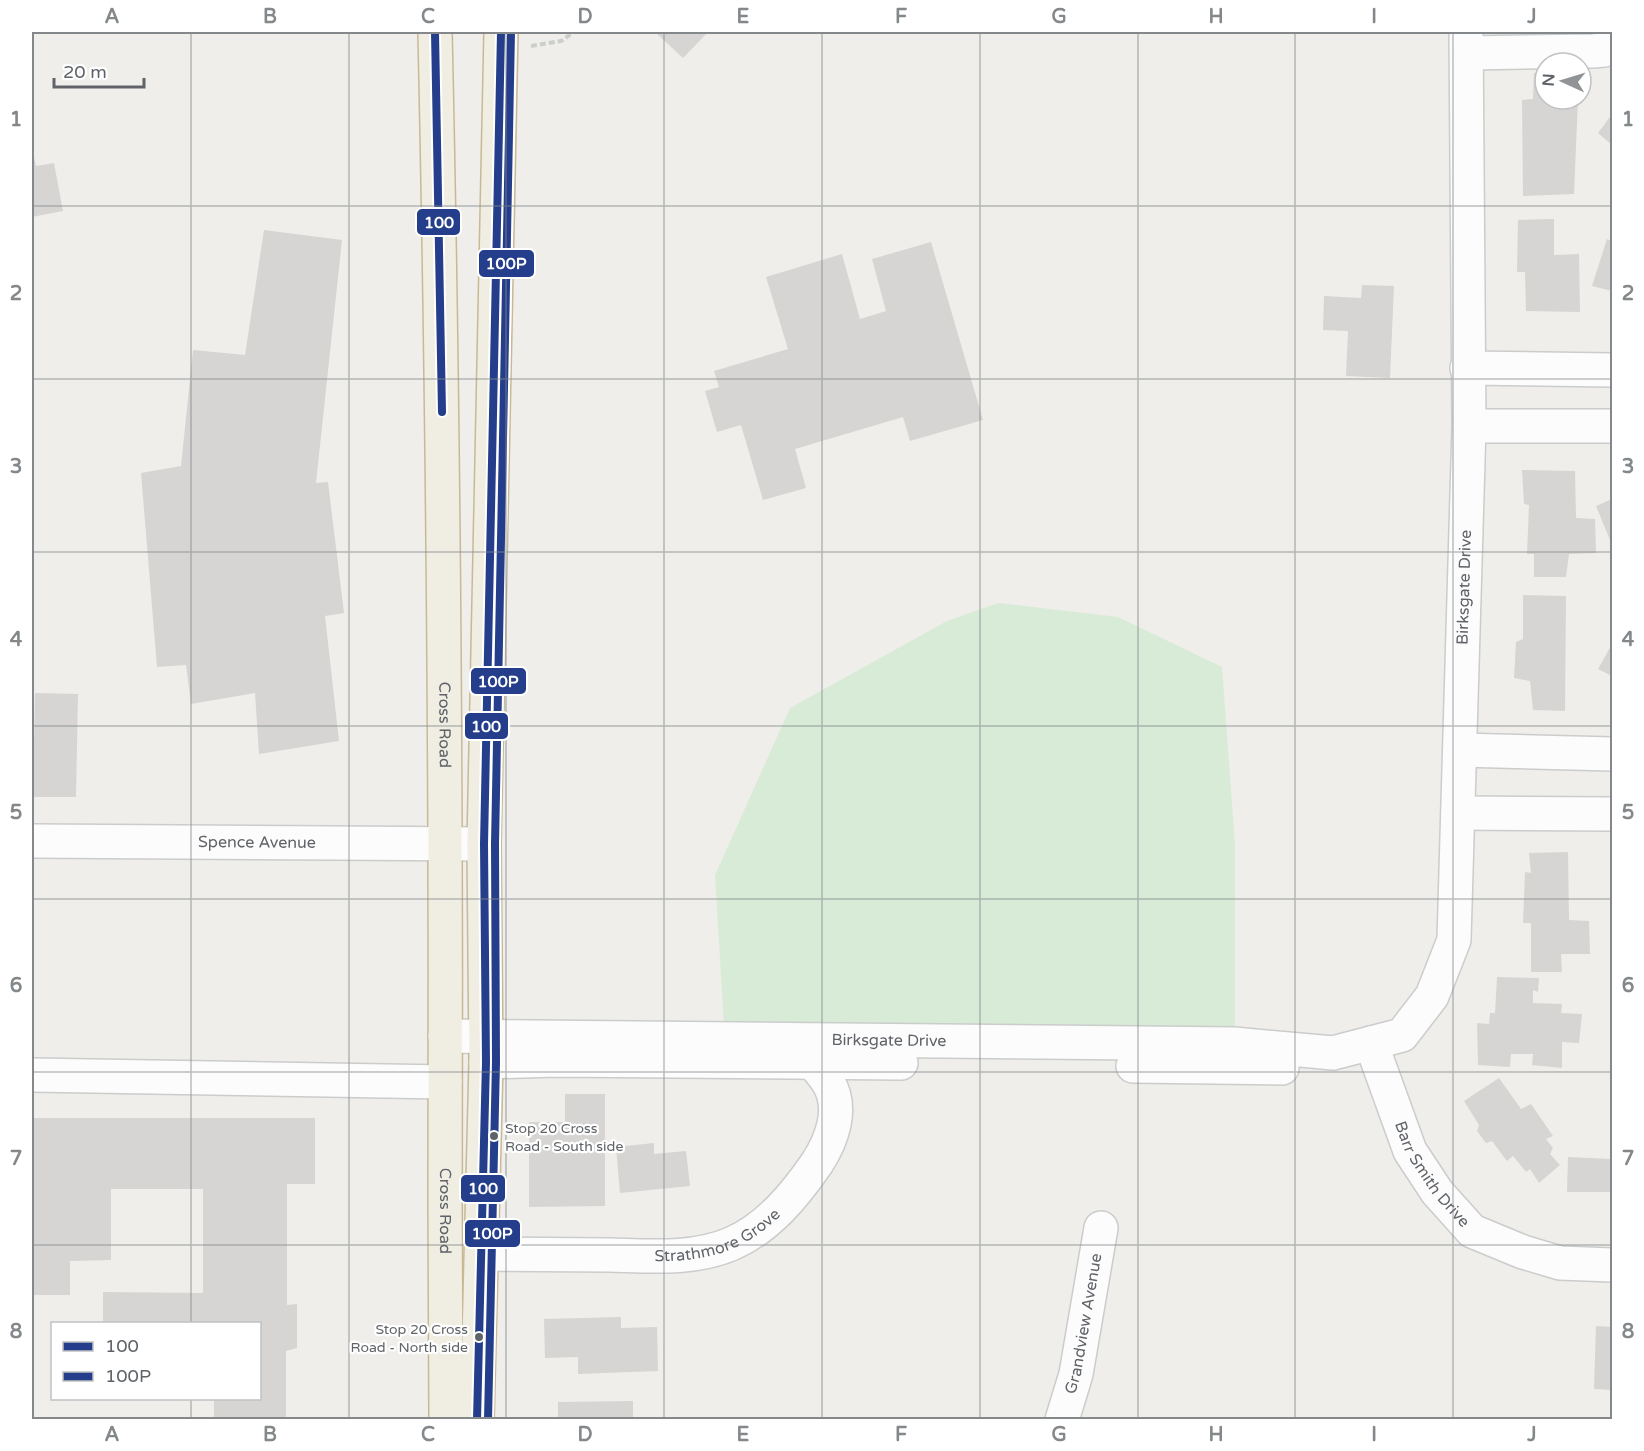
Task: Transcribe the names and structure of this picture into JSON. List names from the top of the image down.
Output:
{
  "streets": {
    "highway": ["Cross Road"],
    "street": [
      "Birksgate Drive",
      "Spence Avenue",
      "Barr Smith Drive",
      "Strathmore Grove",
      "Grandview Avenue"
    ]
  },
  "crossings": [
    ["Birksgate Drive", "Cross Road"],
    ["Birksgate Drive", "Barr Smith Drive"],
    ["Birksgate Drive", "Strathmore Grove"],
    ["Cross Road", "Spence Avenue"]
  ],
  "places": ["Stop 20 Cross Road - South side", "Stop 20 Cross Road - North side"],
  "lines": ["transit line 100", "transit line 100P"],
  "legend": ["100", "100P"],
  "scale_bar": "20 m",
  "north": "left",
  "grid": {
    "columns": [
      "A",
      "B",
      "C",
      "D",
      "E",
      "F",
      "G",
      "H",
      "I",
      "J"
    ],
    "rows": [
      "1",
      "2",
      "3",
      "4",
      "5",
      "6",
      "7",
      "8"
    ]
  }
}
